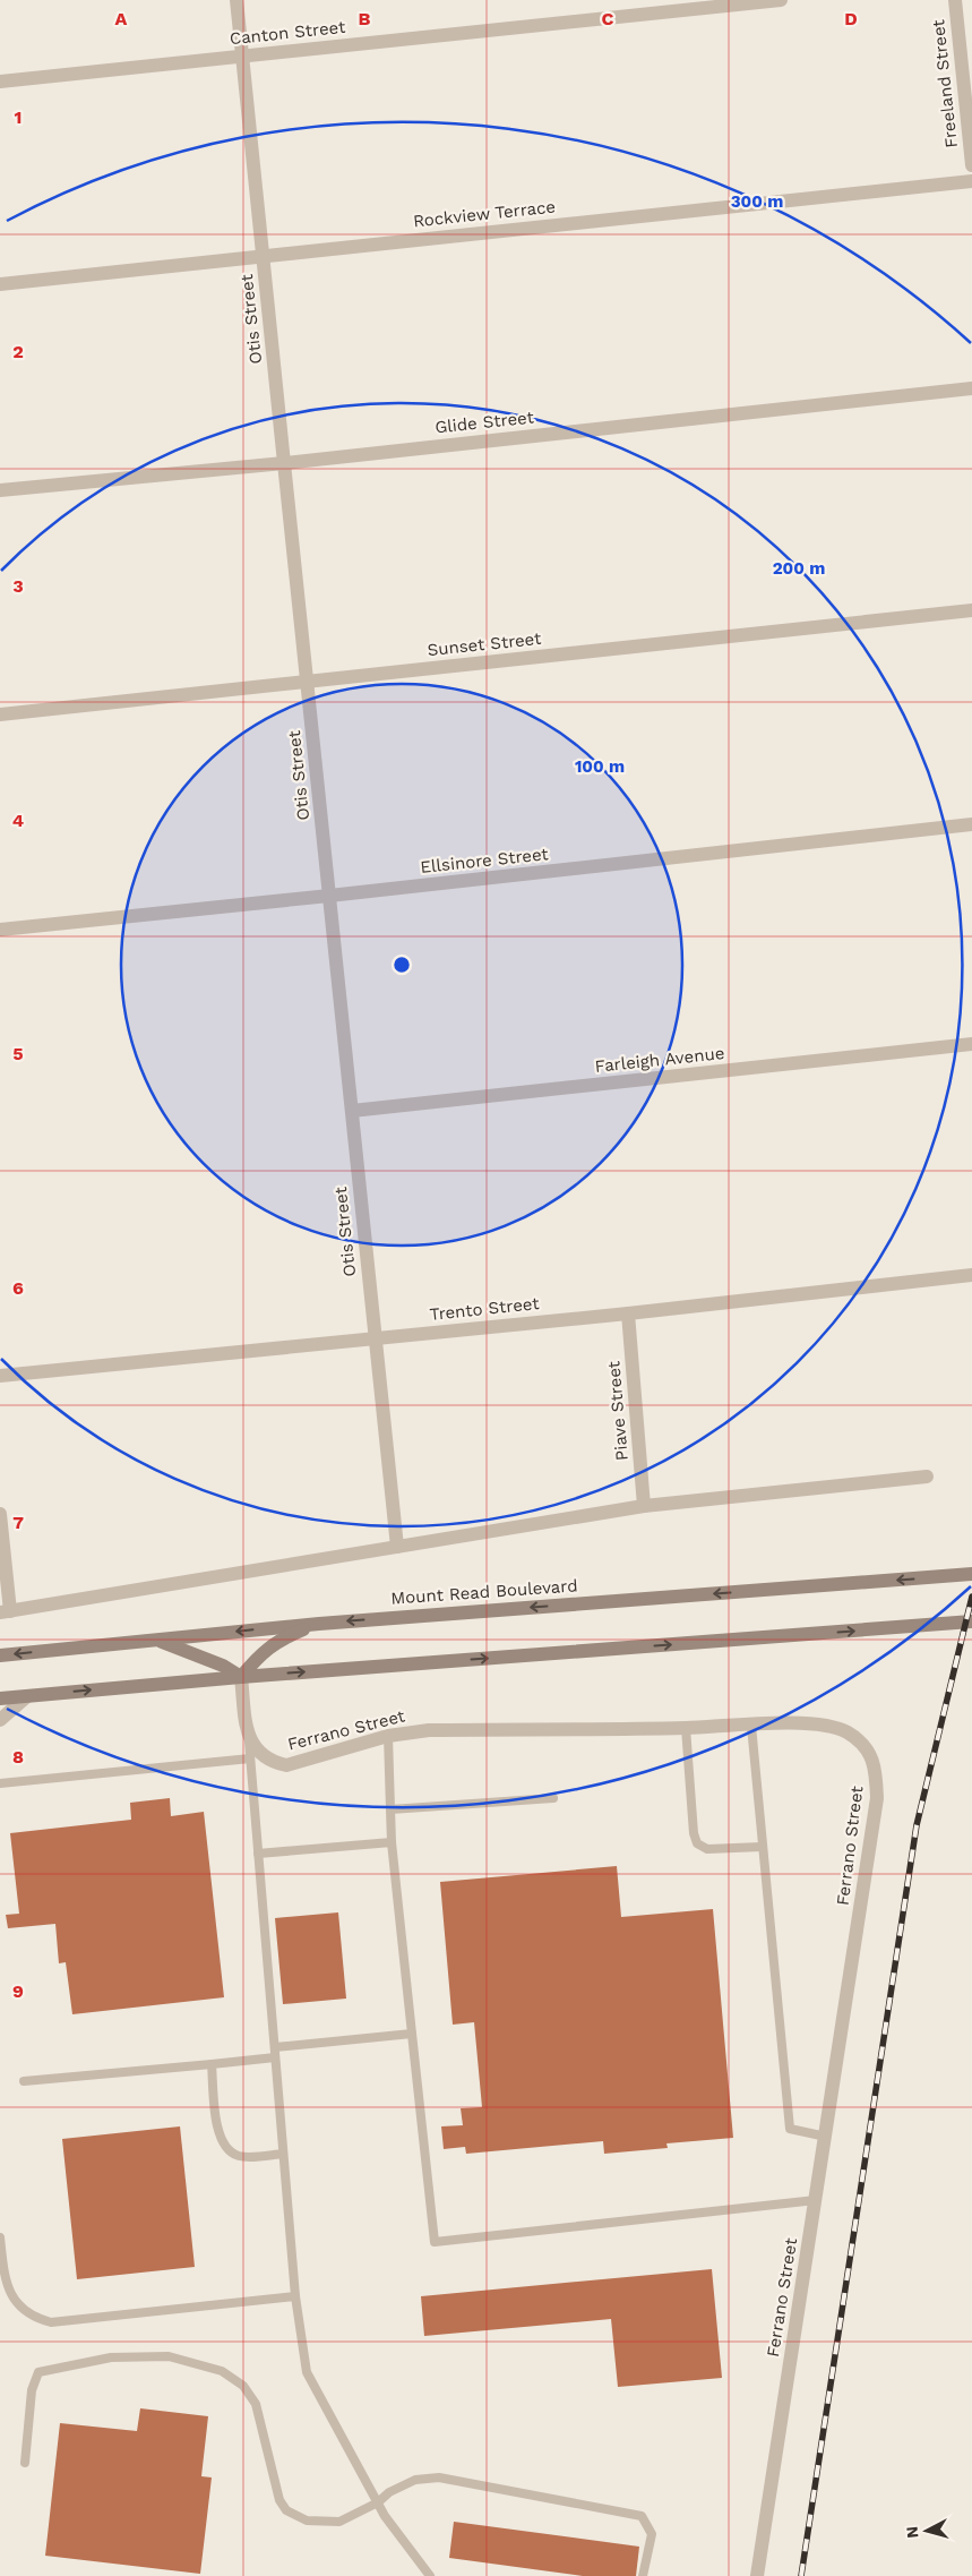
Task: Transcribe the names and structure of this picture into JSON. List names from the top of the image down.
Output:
{
  "streets": {
    "main road": ["Mount Read Boulevard"],
    "street": [
      "Canton Street",
      "Freeland Street",
      "Rockview Terrace",
      "Otis Street",
      "Glide Street",
      "Sunset Street",
      "Ellsinore Street",
      "Farleigh Avenue",
      "Trento Street",
      "Piave Street",
      "Ferrano Street"
    ]
  },
  "crossings": [
    ["Canton Street", "Otis Street"],
    ["Rockview Terrace", "Otis Street"],
    ["Otis Street", "Glide Street"],
    ["Otis Street", "Sunset Street"],
    ["Otis Street", "Ellsinore Street"],
    ["Otis Street", "Farleigh Avenue"],
    ["Otis Street", "Trento Street"],
    ["Trento Street", "Piave Street"]
  ],
  "north": "left",
  "grid": {
    "columns": [
      "A",
      "B",
      "C",
      "D"
    ],
    "rows": [
      "1",
      "2",
      "3",
      "4",
      "5",
      "6",
      "7",
      "8",
      "9"
    ]
  },
  "rings": ["300 m", "200 m", "100 m"]
}
